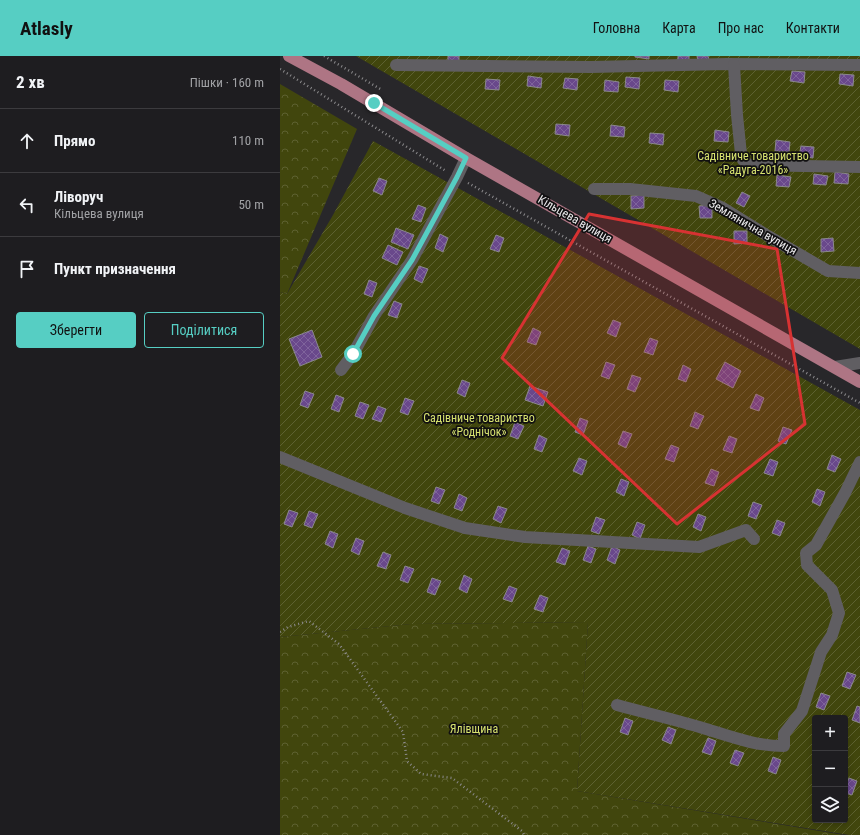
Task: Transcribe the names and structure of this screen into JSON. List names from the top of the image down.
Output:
{
  "streets": {
    "main road": ["Кільцева вулиця"],
    "street": ["Землянична вулиця"]
  },
  "parks": ["Садівниче товариство «Радуга-2016»", "Садівниче товариство «Роднічок»", "Ялівщина"],
  "page": {
    "header": "Atlasly",
    "nav": [
      "Головна",
      "Карта",
      "Про нас",
      "Контакти"
    ],
    "heading": ["2 хв", "Пішки · 160 m"],
    "list": [
      ["Прямо", "110 m"],
      ["Ліворуч", "Кільцева вулиця", "50 m"],
      "Пункт призначення"
    ],
    "buttons": ["Зберегти", "Поділитися"],
    "map_buttons": ["+", "−"]
  }
}
